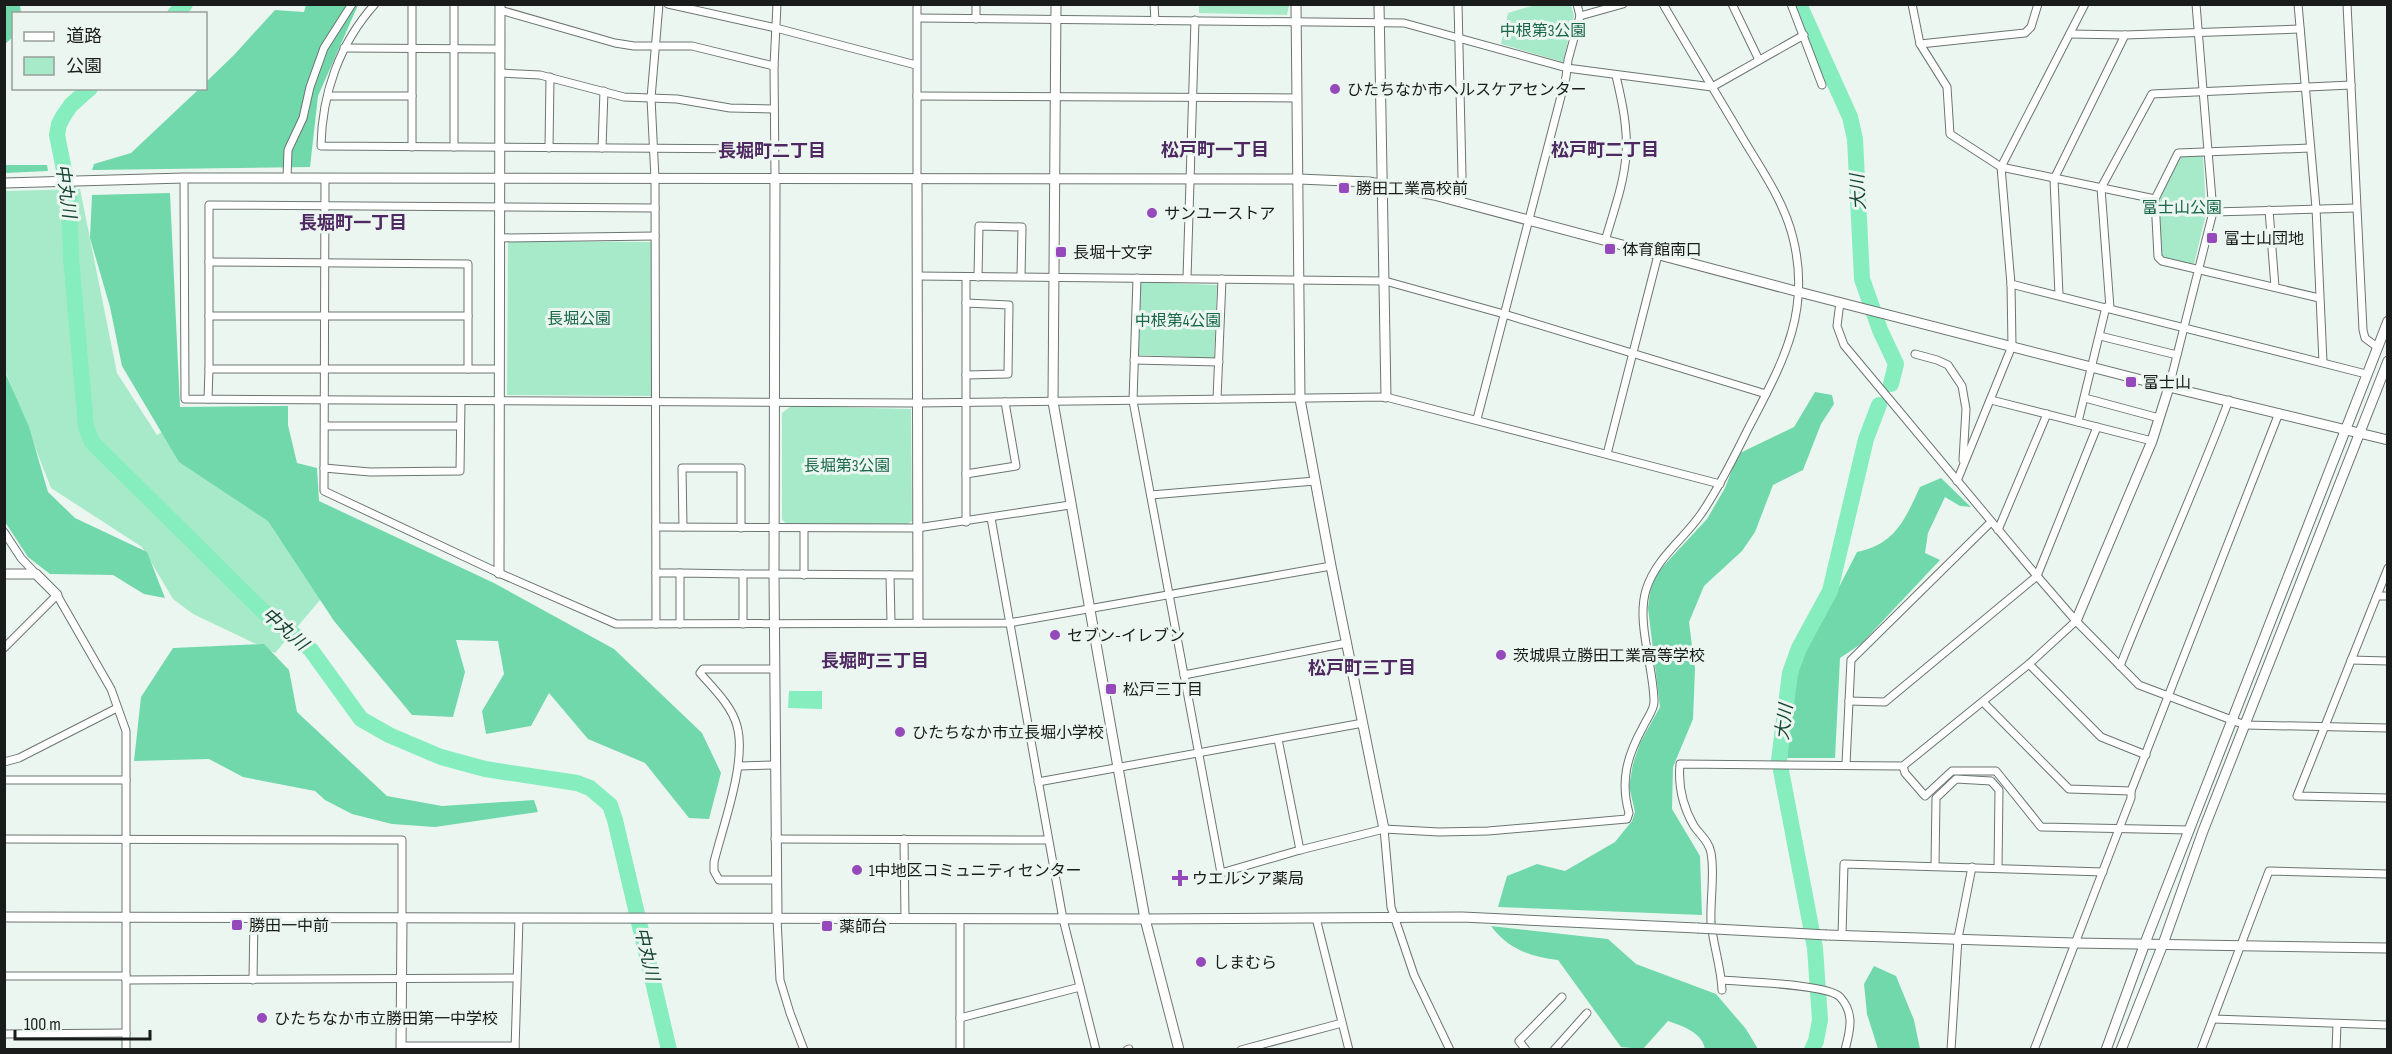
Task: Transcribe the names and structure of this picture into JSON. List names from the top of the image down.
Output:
{
  "districts": [
    "松戸町一丁目",
    "松戸町二丁目",
    "長堀町二丁目",
    "長堀町一丁目",
    "長堀町三丁目",
    "松戸町三丁目"
  ],
  "water": ["中丸川", "大川"],
  "parks": [
    "中根第3公園",
    "富士山公園",
    "長堀公園",
    "中根第4公園",
    "長堀第3公園"
  ],
  "places": {
    "other": [
      "ひたちなか市ヘルスケアセンター",
      "サンユーストア",
      "セブン-イレブン",
      "茨城県立勝田工業高等学校",
      "ひたちなか市立長堀小学校",
      "1中地区コミュニティセンター",
      "しまむら",
      "ひたちなか市立勝田第一中学校"
    ],
    "transit": [
      "勝田工業高校前",
      "富士山団地",
      "体育館南口",
      "長堀十文字",
      "富士山",
      "松戸三丁目",
      "勝田一中前",
      "薬師台"
    ],
    "health": ["ウエルシア薬局"]
  },
  "legend": ["道路", "公園"],
  "scale_bar": "100 m"
}
